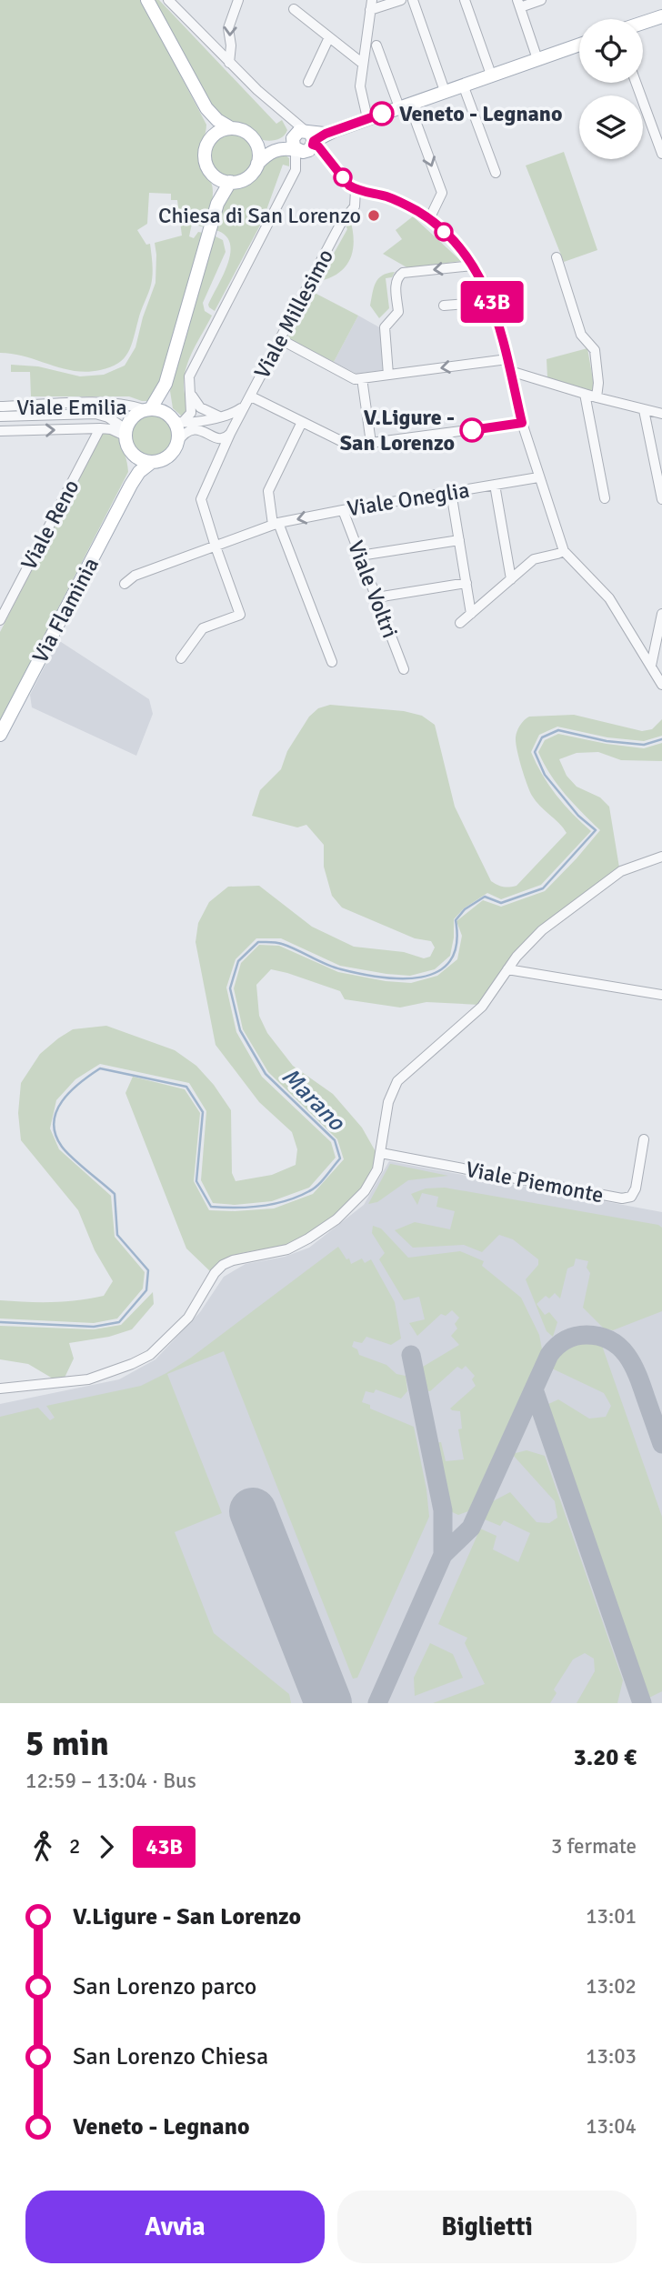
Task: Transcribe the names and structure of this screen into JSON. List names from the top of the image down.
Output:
{
  "streets": {
    "main road": ["Via Flaminia"],
    "street": [
      "Viale Millesimo",
      "Viale Emilia",
      "Viale Oneglia",
      "Viale Reno",
      "Viale Voltri",
      "Viale Piemonte"
    ]
  },
  "crossings": [
    ["Viale Millesimo", "Viale Oneglia"],
    ["Viale Emilia", "Viale Reno"],
    ["Viale Emilia", "Via Flaminia"],
    ["Viale Oneglia", "Viale Voltri"]
  ],
  "water": ["Marano"],
  "places": ["Veneto - Legnano", "Chiesa di San Lorenzo", "V.Ligure - San Lorenzo"],
  "lines": ["bus line 43B"],
  "page": {
    "on_map": "43B",
    "heading": ["5 min", "12:59 – 13:04 · Bus", "3.20 €"],
    "legs": ["2", "43B", "3 fermate"],
    "list": [
      {
        "name": "V.Ligure - San Lorenzo",
        "value": "13:01"
      },
      {
        "name": "San Lorenzo parco",
        "value": "13:02"
      },
      {
        "name": "San Lorenzo Chiesa",
        "value": "13:03"
      },
      {
        "name": "Veneto - Legnano",
        "value": "13:04"
      }
    ],
    "buttons": ["Avvia", "Biglietti"]
  }
}
